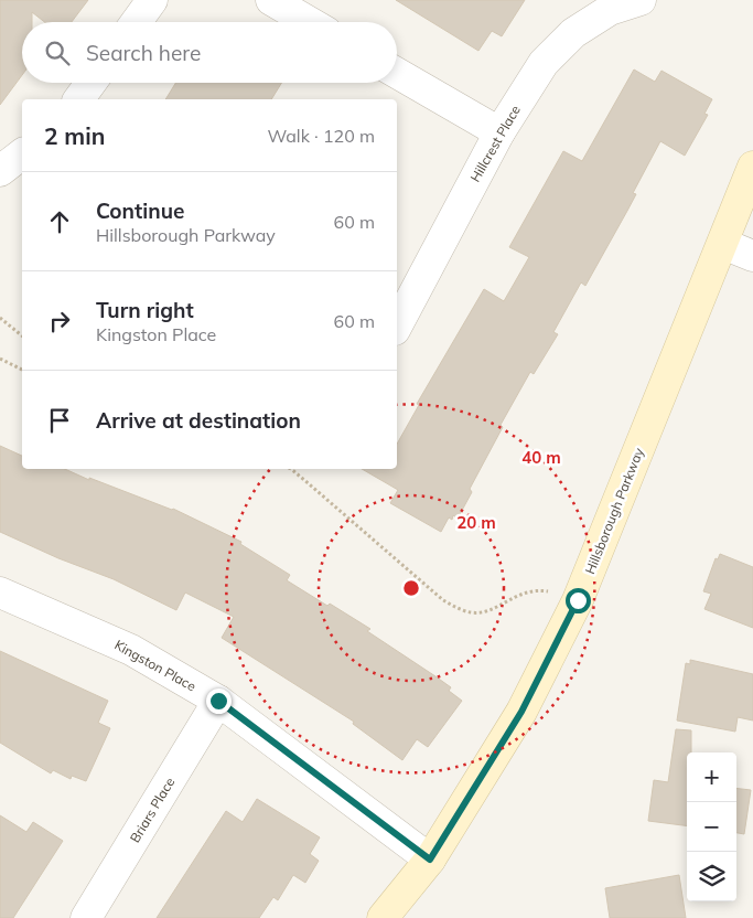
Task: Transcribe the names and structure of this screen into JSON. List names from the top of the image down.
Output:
{
  "streets": {
    "street": [
      "Hillcrest Place",
      "Hillsborough Parkway",
      "Kingston Place",
      "Briars Place"
    ]
  },
  "crossings": [
    ["Hillsborough Parkway", "Kingston Place"],
    ["Kingston Place", "Briars Place"]
  ],
  "page": {
    "search": "Search here",
    "heading": ["2 min", "Walk · 120 m"],
    "list": [
      ["Continue", "Hillsborough Parkway", "60 m"],
      ["Turn right", "Kingston Place", "60 m"],
      "Arrive at destination"
    ],
    "map_buttons": ["+", "−"]
  },
  "rings": ["40 m", "20 m"]
}
